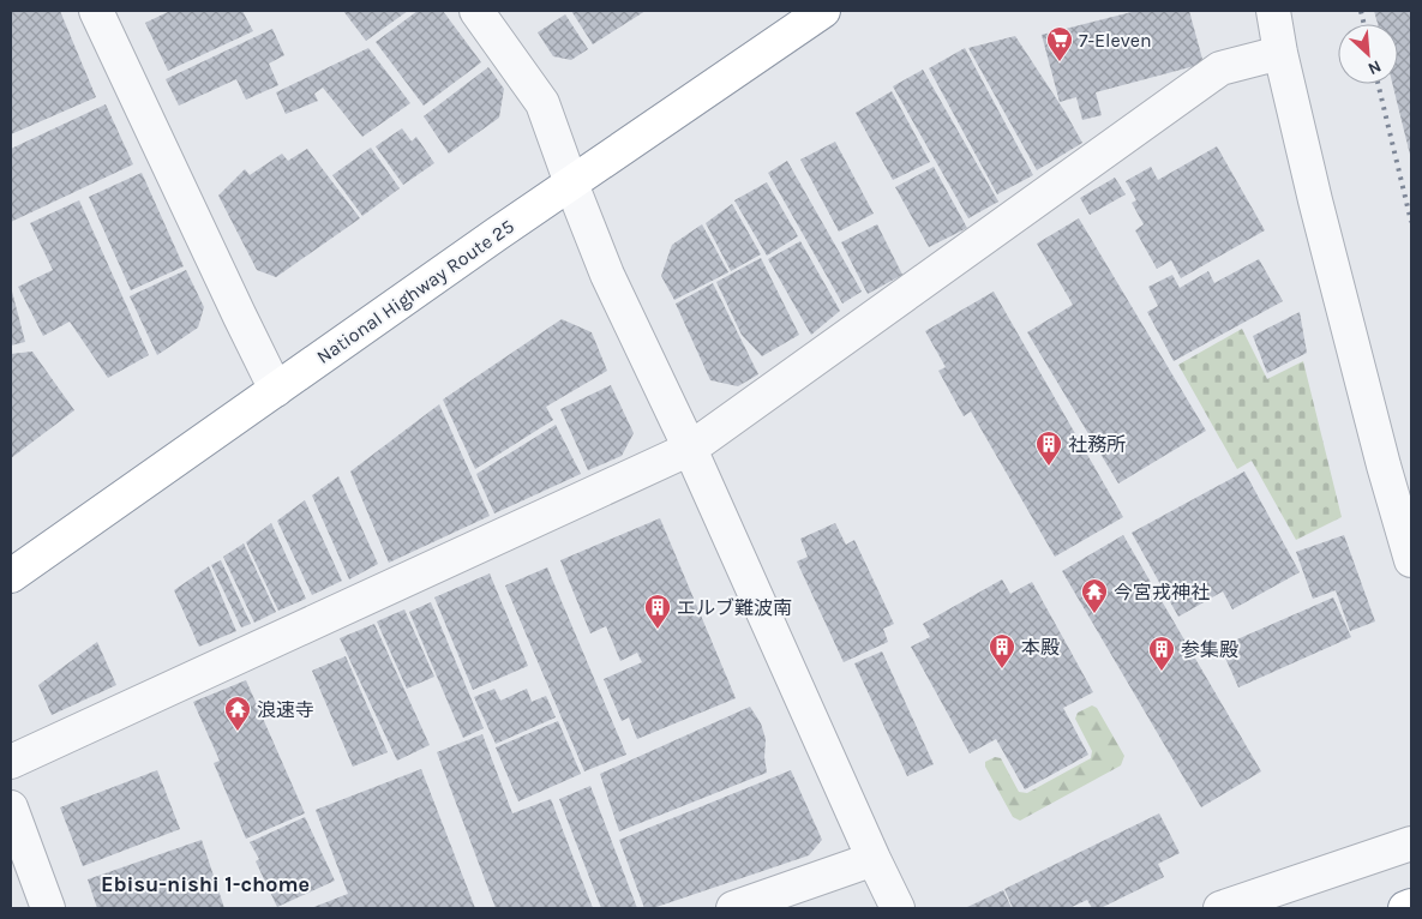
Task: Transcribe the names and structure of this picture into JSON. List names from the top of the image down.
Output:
{
  "streets": {
    "highway": ["National Highway Route 25"]
  },
  "districts": ["Ebisu-nishi 1-chome"],
  "places": {
    "supermarket": ["7-Eleven"],
    "building": [
      "社務所",
      "エルブ難波南",
      "本殿",
      "参集殿"
    ],
    "temple": ["今宮戎神社", "浪速寺"]
  },
  "north": "bottom right"
}
